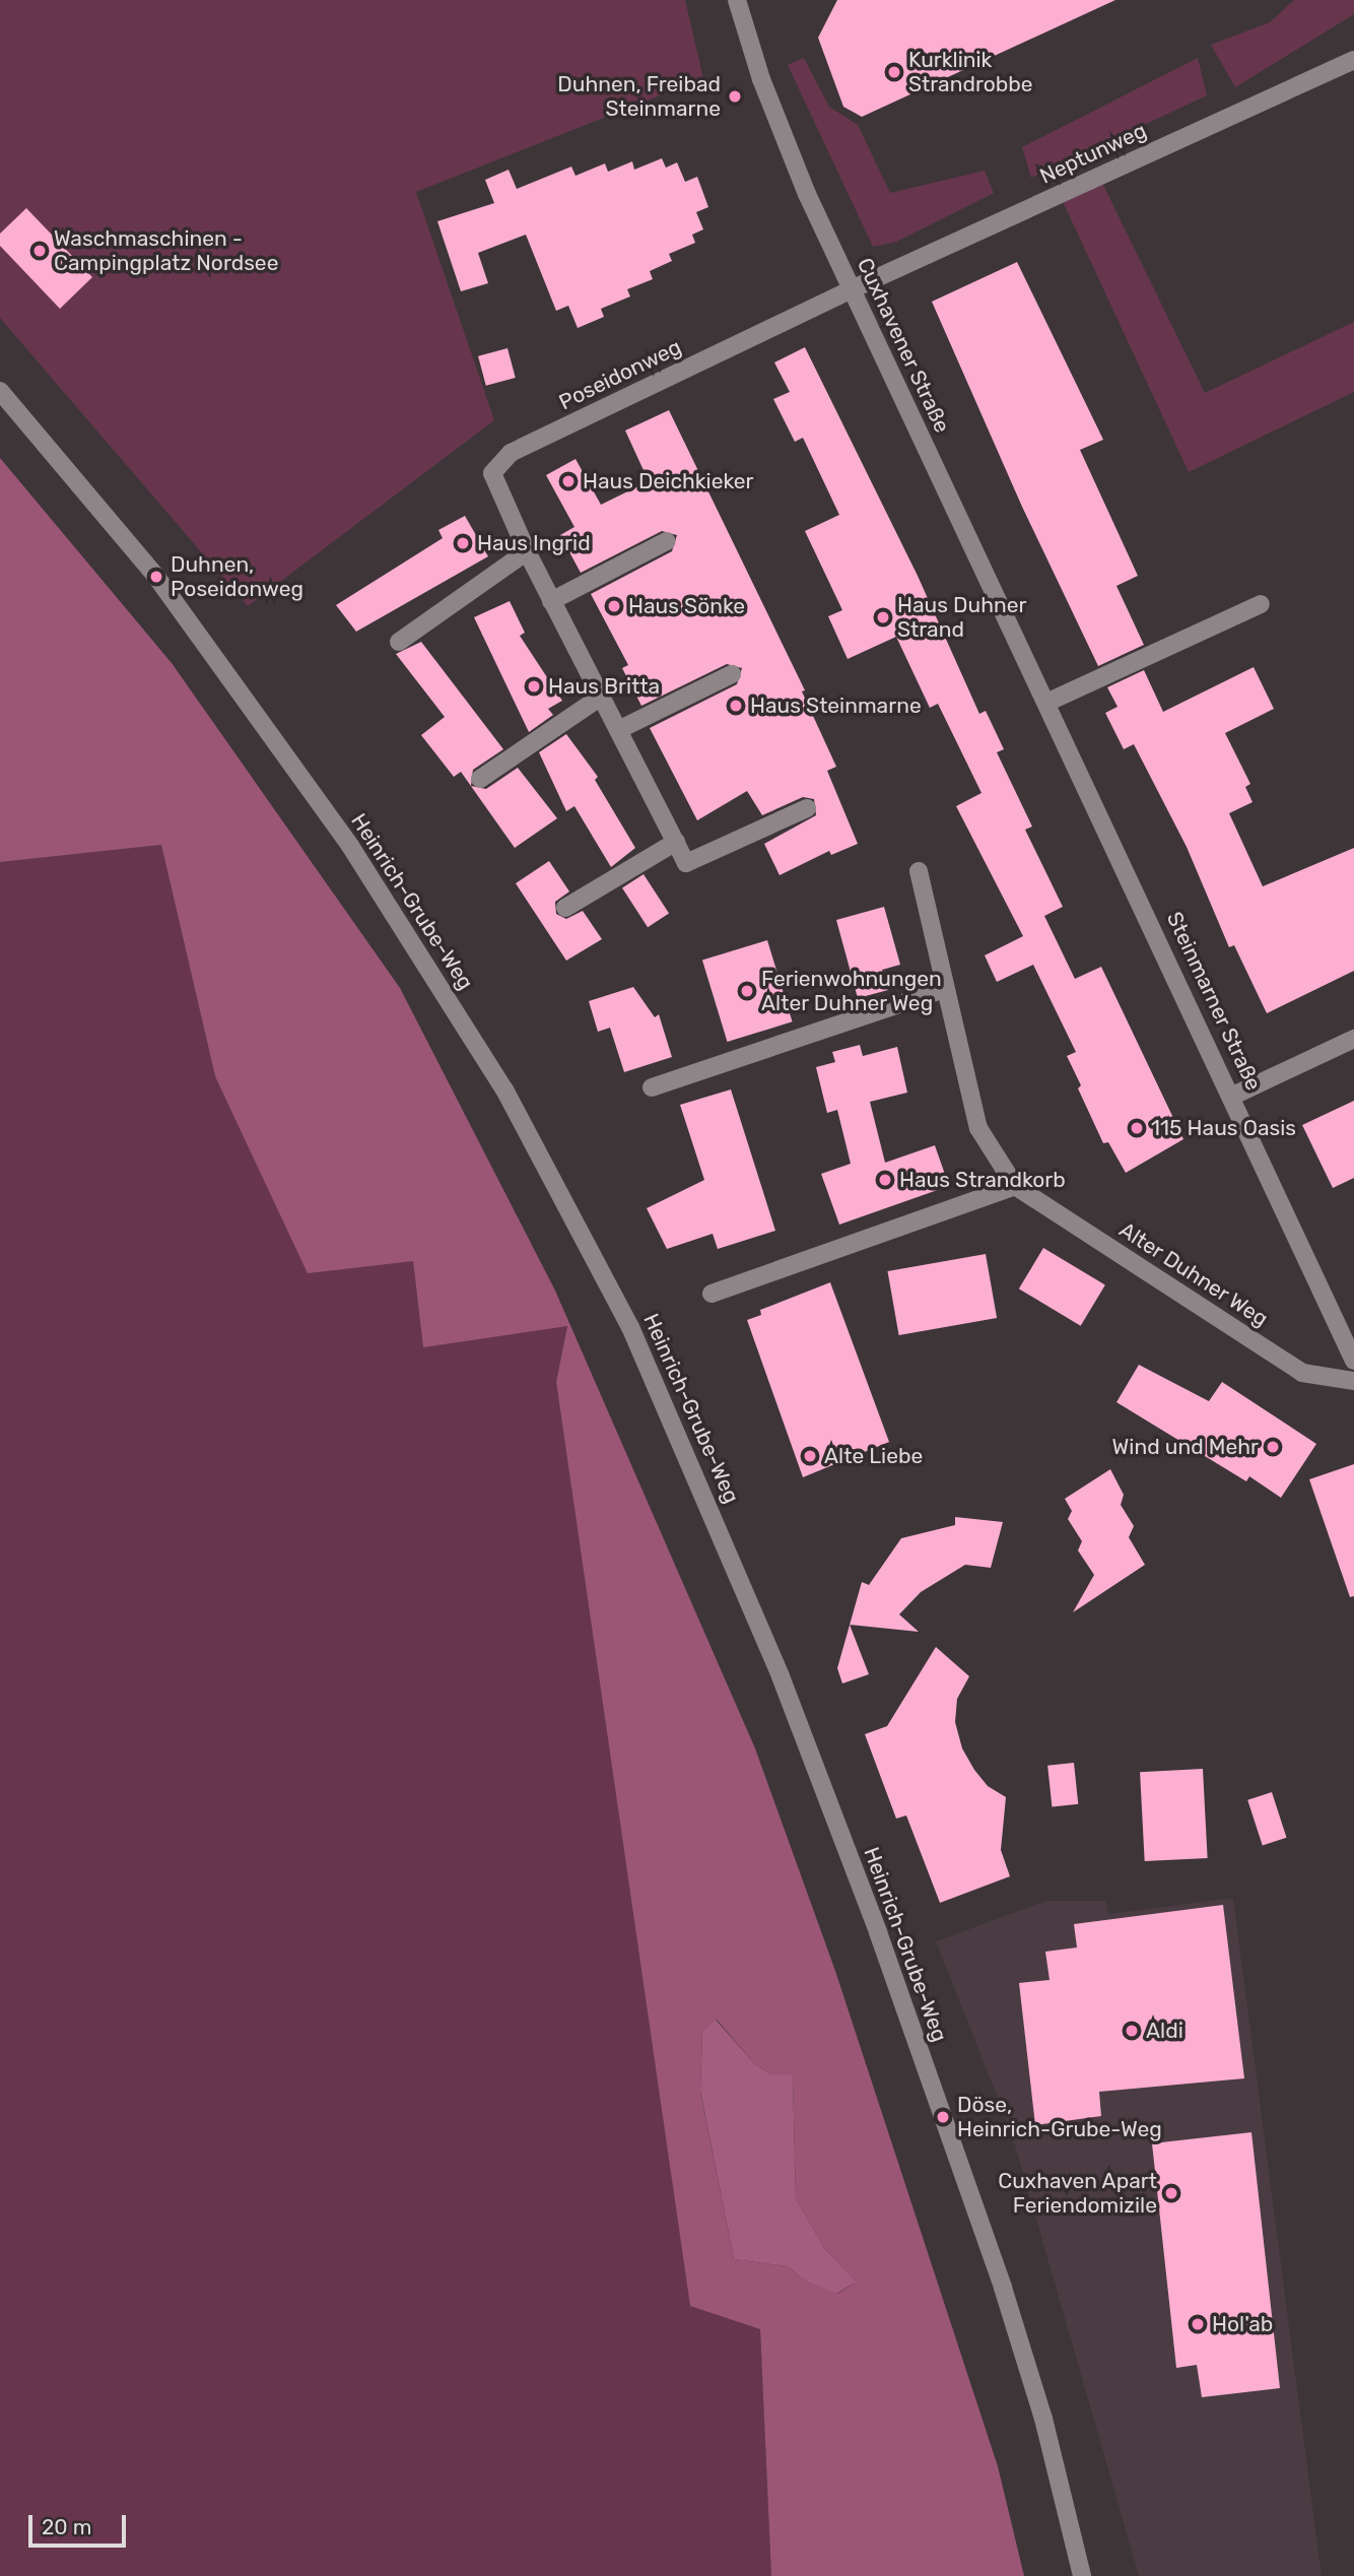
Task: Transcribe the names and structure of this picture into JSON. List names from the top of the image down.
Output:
{
  "streets": {
    "street": [
      "Neptunweg",
      "Cuxhavener Straße",
      "Poseidonweg",
      "Heinrich-Grube-Weg",
      "Steinmarner Straße",
      "Alter Duhner Weg"
    ]
  },
  "crossings": [
    ["Neptunweg", "Cuxhavener Straße"],
    ["Neptunweg", "Poseidonweg"],
    ["Cuxhavener Straße", "Poseidonweg"],
    ["Cuxhavener Straße", "Steinmarner Straße"]
  ],
  "places": [
    "Kurklinik Strandrobbe",
    "Duhnen, Freibad Steinmarne",
    "Waschmaschinen - Campingplatz Nordsee",
    "Haus Deichkieker",
    "Haus Ingrid",
    "Duhnen, Poseidonweg",
    "Haus Sönke",
    "Haus Duhner Strand",
    "Haus Britta",
    "Haus Steinmarne",
    "Ferienwohnungen Alter Duhner Weg",
    "115 Haus Oasis",
    "Haus Strandkorb",
    "Wind und Mehr",
    "Alte Liebe",
    "Aldi",
    "Döse, Heinrich-Grube-Weg",
    "Cuxhaven Apart Feriendomizile",
    "Hol'ab"
  ],
  "scale_bar": "20 m"
}
